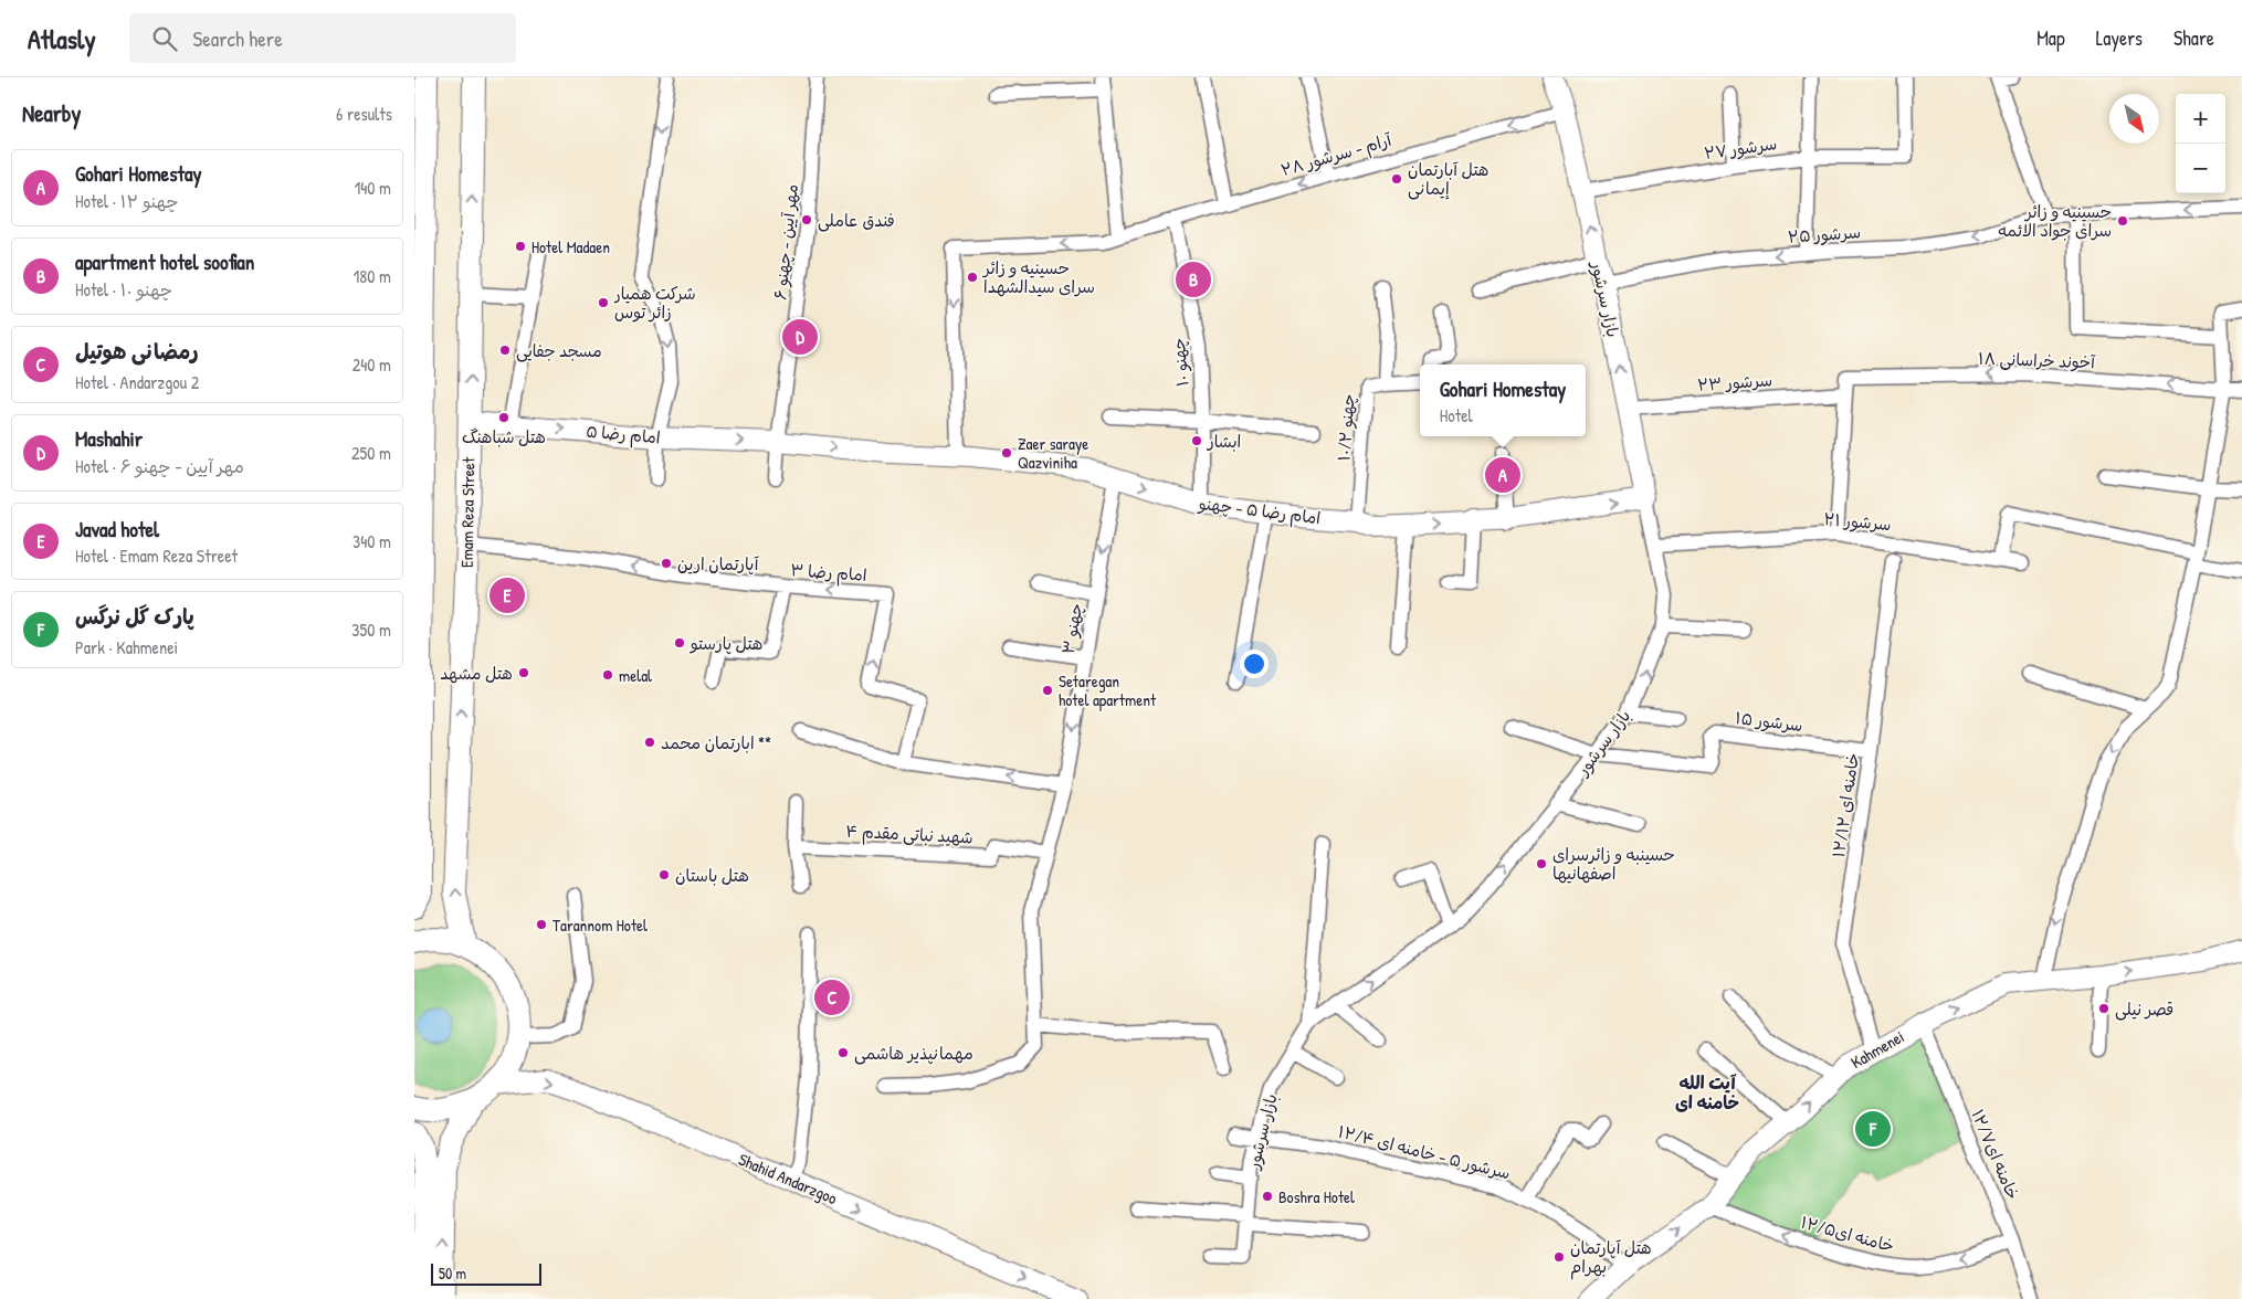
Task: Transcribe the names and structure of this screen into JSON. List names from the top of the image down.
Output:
{
  "streets": {
    "main road": ["Emam Reza Street"],
    "street": [
      "سرشور ۲۷",
      "آرام - سرشور ۲۸",
      "سرشور ۲۵",
      "مهر آیین - چهنو ۶",
      "بازار سرشور",
      "آخوند خراسانی ۱۸",
      "چهنو ۱۰",
      "سرشور ۲۳",
      "چهنو ۱۰/۲",
      "امام رضا ۵",
      "امام رضا ۵ - چهنو",
      "سرشور ۲۱",
      "امام رضا ۳",
      "چهنو ۳",
      "سرشور ۱۵",
      "خامنه ای ۱۲/۱۲",
      "شهید نباتی مقدم ۴",
      "Kahmenei",
      "سرشور ۵ - خامنه ای ۱۲/۴",
      "خامنه ای۱۲/۷",
      "Shahid Andarzgoo",
      "خامنه ای۱۲/۵"
    ]
  },
  "crossings": [
    ["سرشور ۲۷", "بازار سرشور"],
    ["آرام - سرشور ۲۸", "بازار سرشور"],
    ["آرام - سرشور ۲۸", "چهنو ۱۰"],
    ["آرام - سرشور ۲۸", "امام رضا ۵ - چهنو"],
    ["سرشور ۲۵", "بازار سرشور"],
    ["مهر آیین - چهنو ۶", "امام رضا ۵"],
    ["مهر آیین - چهنو ۶", "امام رضا ۵ - چهنو"],
    ["بازار سرشور", "سرشور ۲۳"],
    ["بازار سرشور", "امام رضا ۵ - چهنو"],
    ["بازار سرشور", "سرشور ۲۱"],
    ["بازار سرشور", "سرشور ۱۵"],
    ["بازار سرشور", "سرشور ۵ - خامنه ای ۱۲/۴"],
    ["آخوند خراسانی ۱۸", "سرشور ۲۳"],
    ["چهنو ۱۰", "امام رضا ۵ - چهنو"],
    ["چهنو ۱۰/۲", "امام رضا ۵ - چهنو"],
    ["امام رضا ۵", "امام رضا ۵ - چهنو"],
    ["امام رضا ۵", "Emam Reza Street"],
    ["امام رضا ۵ - چهنو", "چهنو ۳"],
    ["Emam Reza Street", "امام رضا ۳"],
    ["چهنو ۳", "شهید نباتی مقدم ۴"],
    ["سرشور ۱۵", "خامنه ای ۱۲/۱۲"],
    ["خامنه ای ۱۲/۱۲", "Kahmenei"],
    ["Kahmenei", "سرشور ۵ - خامنه ای ۱۲/۴"],
    ["Kahmenei", "خامنه ای۱۲/۷"],
    ["Kahmenei", "خامنه ای۱۲/۵"],
    ["خامنه ای۱۲/۷", "خامنه ای۱۲/۵"]
  ],
  "one_way": [
    "آرام - سرشور ۲۸",
    "سرشور ۲۵",
    "بازار سرشور",
    "آخوند خراسانی ۱۸",
    "امام رضا ۵",
    "امام رضا ۵ - چهنو",
    "Kahmenei",
    "Shahid Andarzgoo",
    "خامنه ای۱۲/۵"
  ],
  "districts": ["آیت الله خامنه ای"],
  "places": [
    "هتل آبارتمان إیمانی",
    "فندق عاملى",
    "حسینیه و زائر سرای جواد الائمه",
    "Hotel Madaen",
    "حسینیه و زائر سرای سیدالشهدا",
    "شرکت همیار زائر توس",
    "مسجد جفایی",
    "هتل شباهنگ",
    "ابشار",
    "Zaer saraye Qazviniha",
    "آپارتمان ارين",
    "هتل پارستو",
    "هتل مشهد",
    "melal",
    "Setaregan hotel apartment",
    "ابارتمان محمد **",
    "حسینبه و زائرسرای اصفهانیها",
    "هتل باستان",
    "Tarannom Hotel",
    "قصر نیلی",
    "مهمانپذیر هاشمی",
    "Boshra Hotel",
    "هتل آپارتمان بهرام"
  ],
  "scale_bar": "50 m",
  "north": "bottom right",
  "page": {
    "header": "Atlasly",
    "search": "Search here",
    "nav": ["Map", "Layers", "Share"],
    "heading": ["Nearby", "6 results"],
    "map_buttons": ["+", "−"],
    "list": [
      {
        "mark": "A",
        "name": "Gohari Homestay",
        "note": "Hotel · چهنو ۱۲",
        "value": "140 m"
      },
      {
        "mark": "B",
        "name": "apartment hotel soofian",
        "note": "Hotel · چهنو ۱۰",
        "value": "180 m"
      },
      {
        "mark": "C",
        "name": "رمضانی هوتیل",
        "note": "Hotel · Andarzgou 2",
        "value": "240 m"
      },
      {
        "mark": "D",
        "name": "Mashahir",
        "note": "Hotel · مهر آیین - چهنو ۶",
        "value": "250 m"
      },
      {
        "mark": "E",
        "name": "Javad hotel",
        "note": "Hotel · Emam Reza Street",
        "value": "340 m"
      },
      {
        "mark": "F",
        "name": "پارک گل نرگس",
        "note": "Park · Kahmenei",
        "value": "350 m"
      }
    ],
    "pins": [
      "B",
      "D",
      "A",
      "E",
      "C",
      "F"
    ],
    "popup": ["Gohari Homestay", "Hotel"],
    "scale": "50 m"
  }
}
